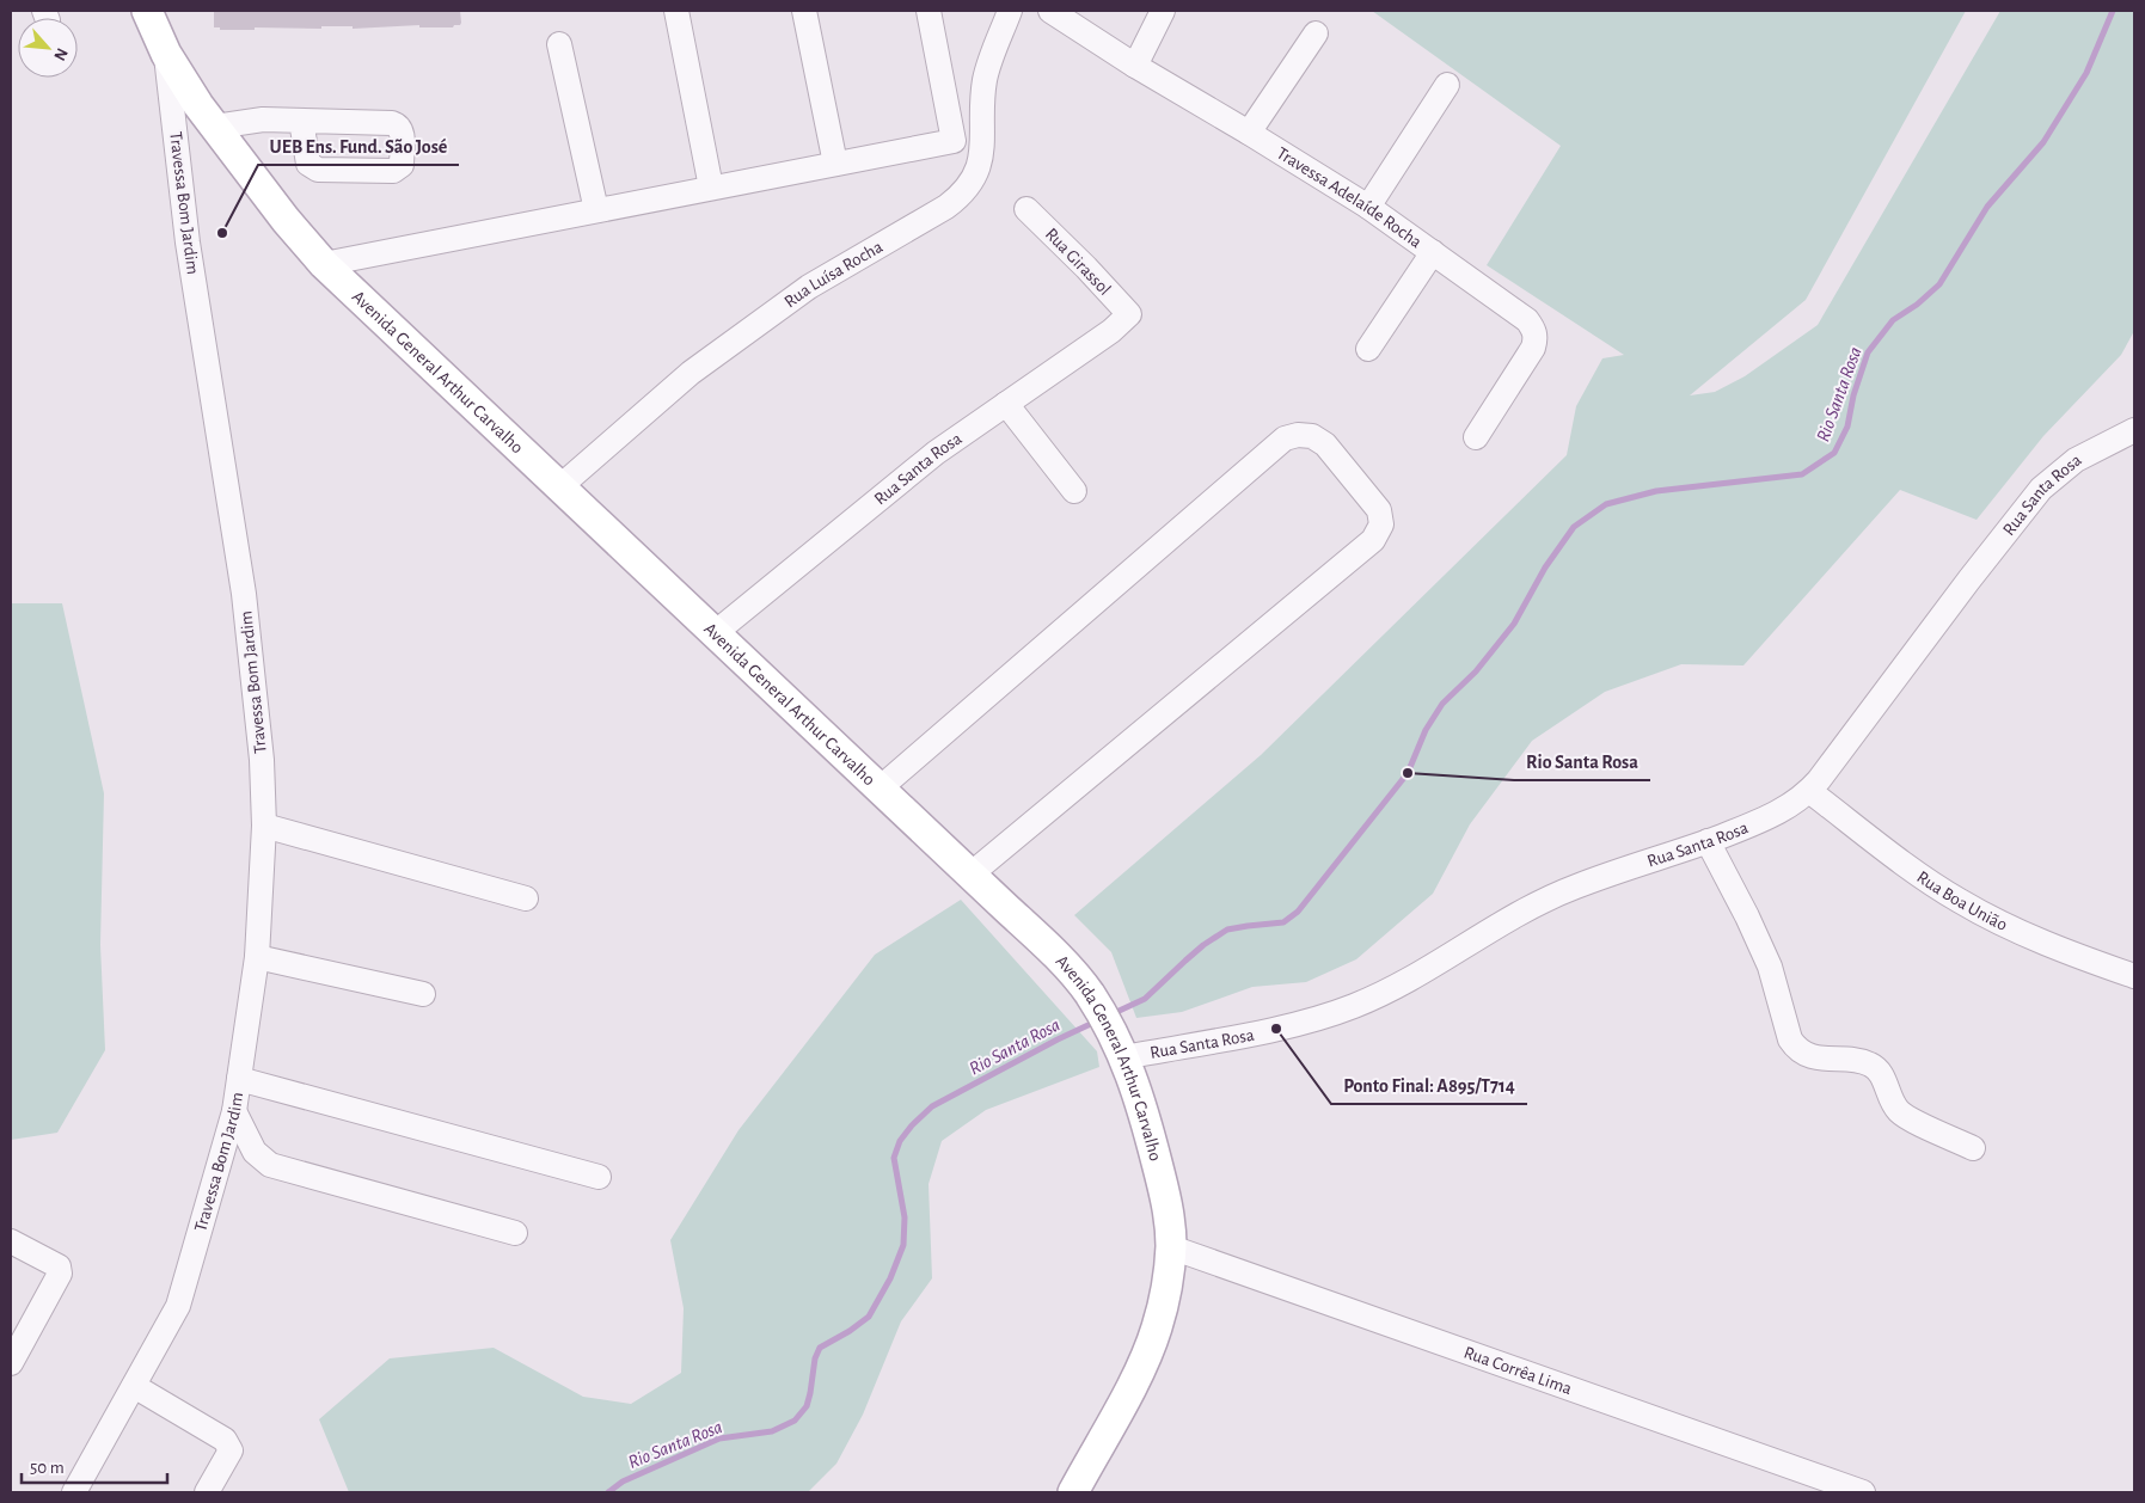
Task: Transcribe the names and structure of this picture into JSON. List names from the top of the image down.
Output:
{
  "streets": {
    "main road": ["Avenida General Arthur Carvalho"],
    "street": [
      "Travessa Adelaíde Rocha",
      "Travessa Bom Jardim",
      "Rua Girassol",
      "Rua Luísa Rocha",
      "Rua Santa Rosa",
      "Rua Boa União",
      "Rua Corrêa Lima"
    ]
  },
  "crossings": [
    ["Travessa Bom Jardim", "Avenida General Arthur Carvalho"],
    ["Rua Girassol", "Rua Santa Rosa"],
    ["Rua Luísa Rocha", "Avenida General Arthur Carvalho"],
    ["Avenida General Arthur Carvalho", "Rua Santa Rosa"],
    ["Avenida General Arthur Carvalho", "Rua Corrêa Lima"],
    ["Rua Santa Rosa", "Rua Boa União"]
  ],
  "water": ["Rio Santa Rosa"],
  "places": ["UEB Ens. Fund. São José", "Rio Santa Rosa", "Ponto Final: A895/T714"],
  "scale_bar": "50 m",
  "north": "bottom right"
}
